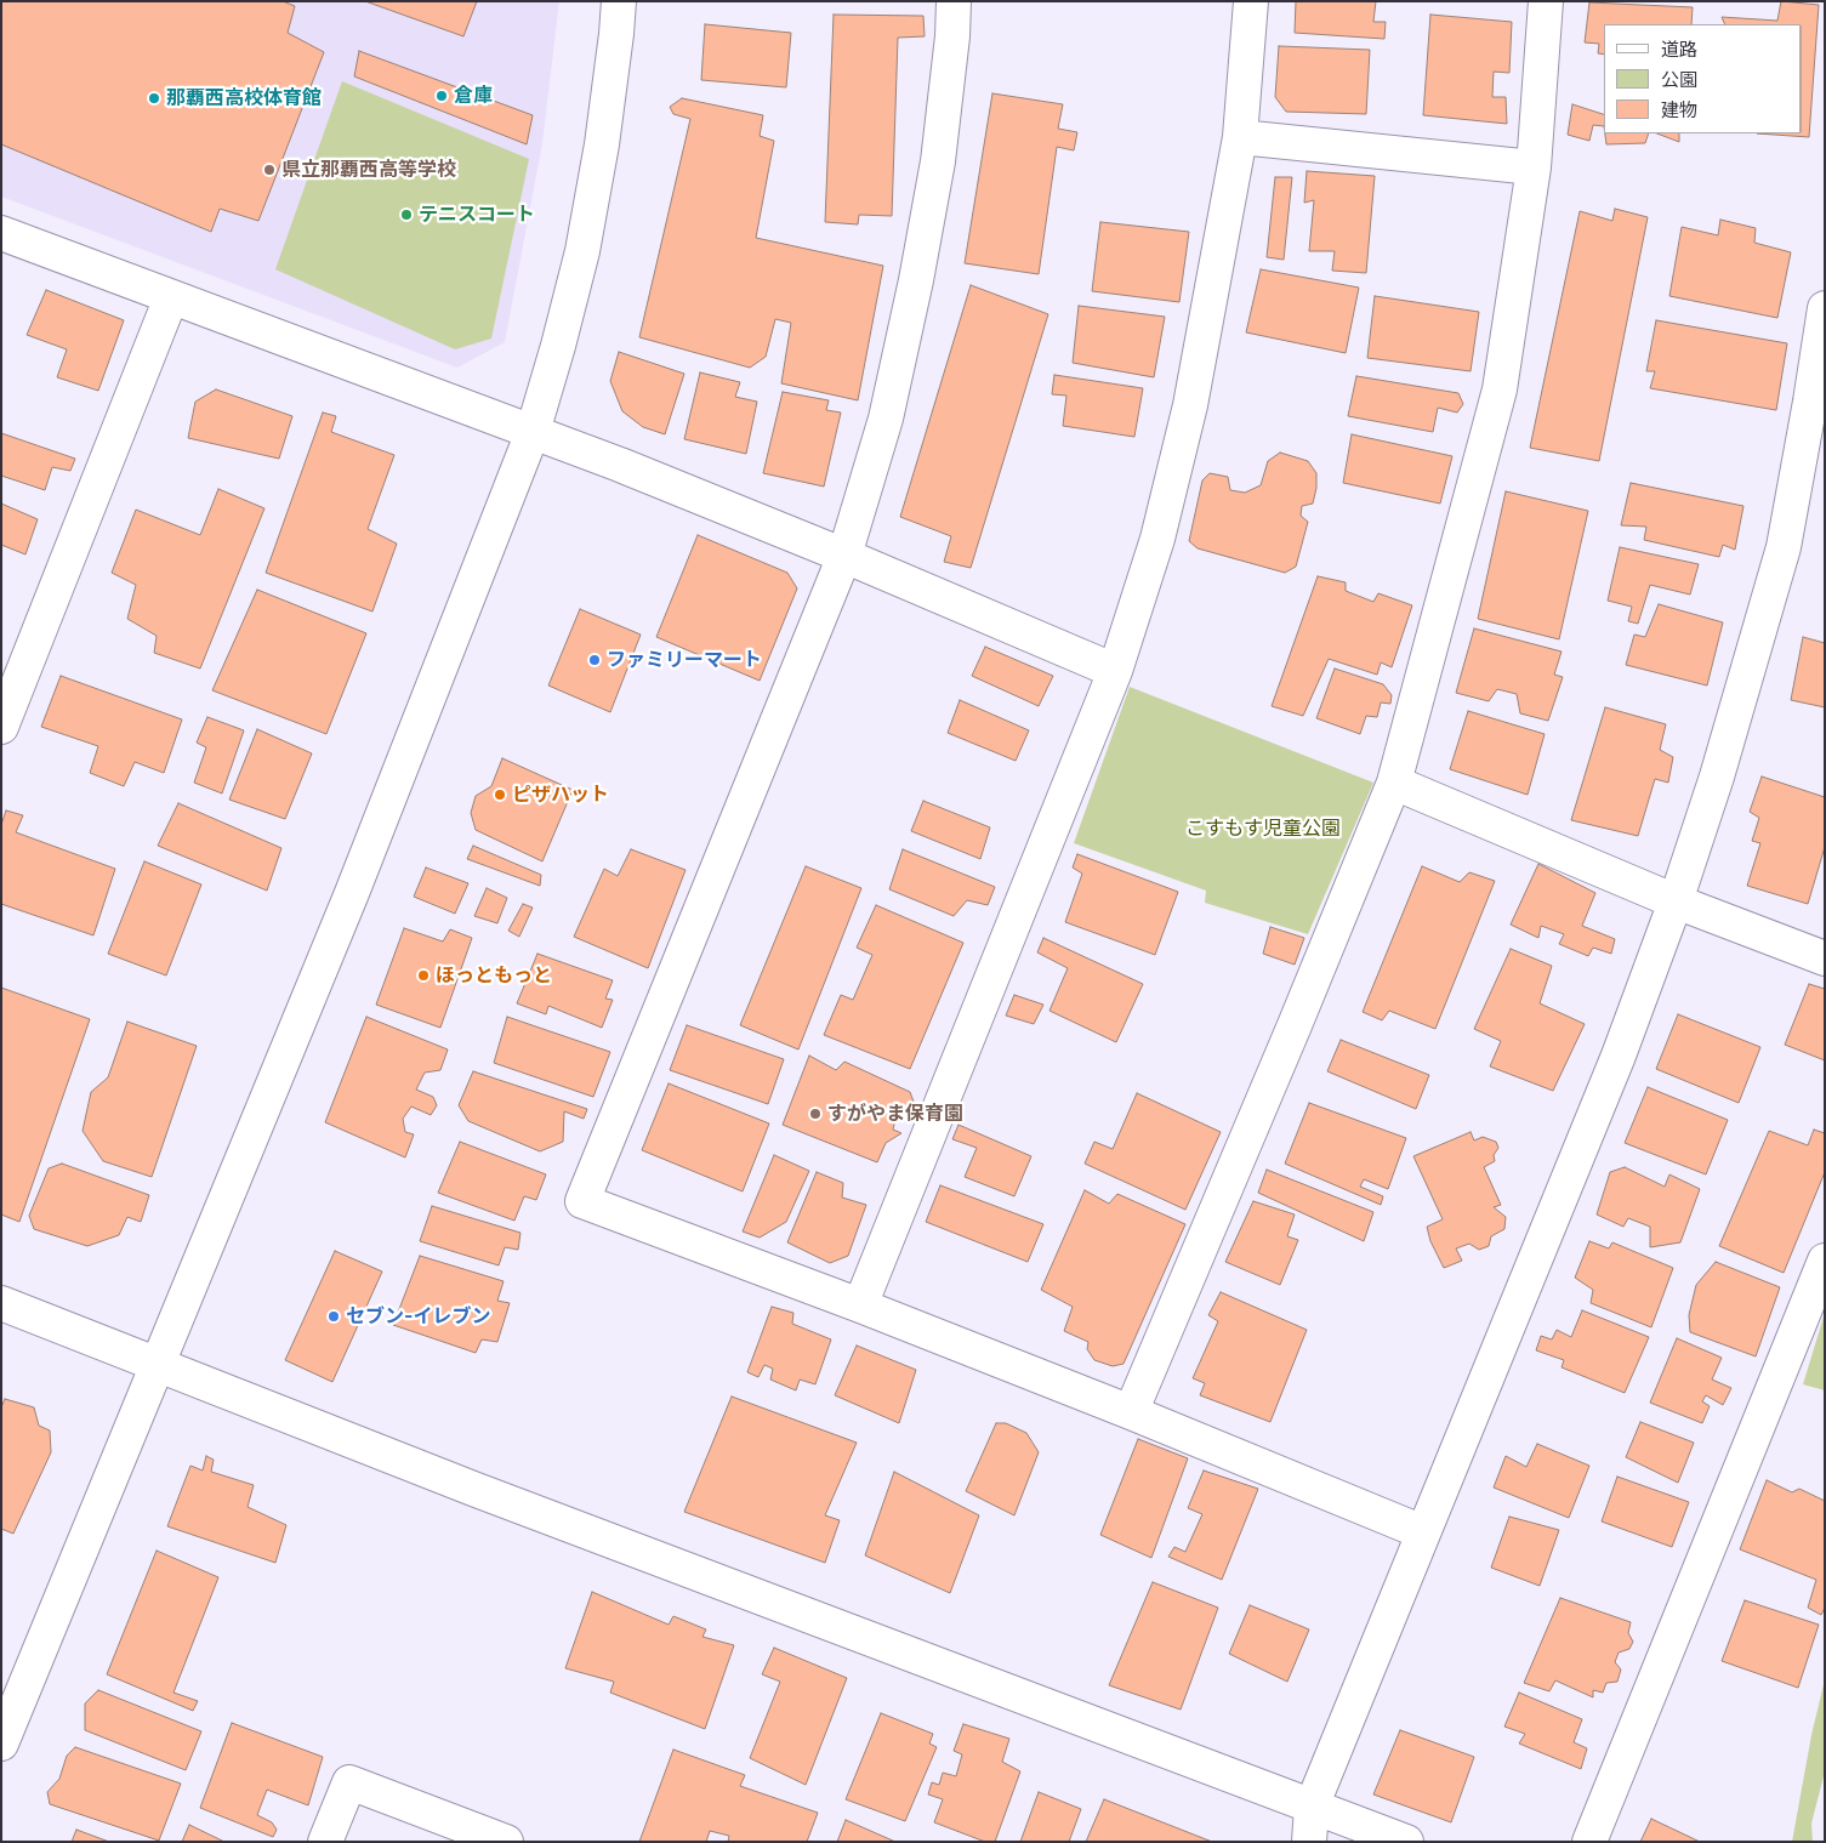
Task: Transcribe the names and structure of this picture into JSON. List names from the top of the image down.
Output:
{
  "parks": ["こすもす児童公園"],
  "places": [
    "倉庫",
    "那覇西高校体育館",
    "県立那覇西高等学校",
    "テニスコート",
    "ファミリーマート",
    "ピザハット",
    "ほっともっと",
    "すがやま保育園",
    "セブン-イレブン"
  ],
  "legend": ["道路", "公園", "建物"]
}
